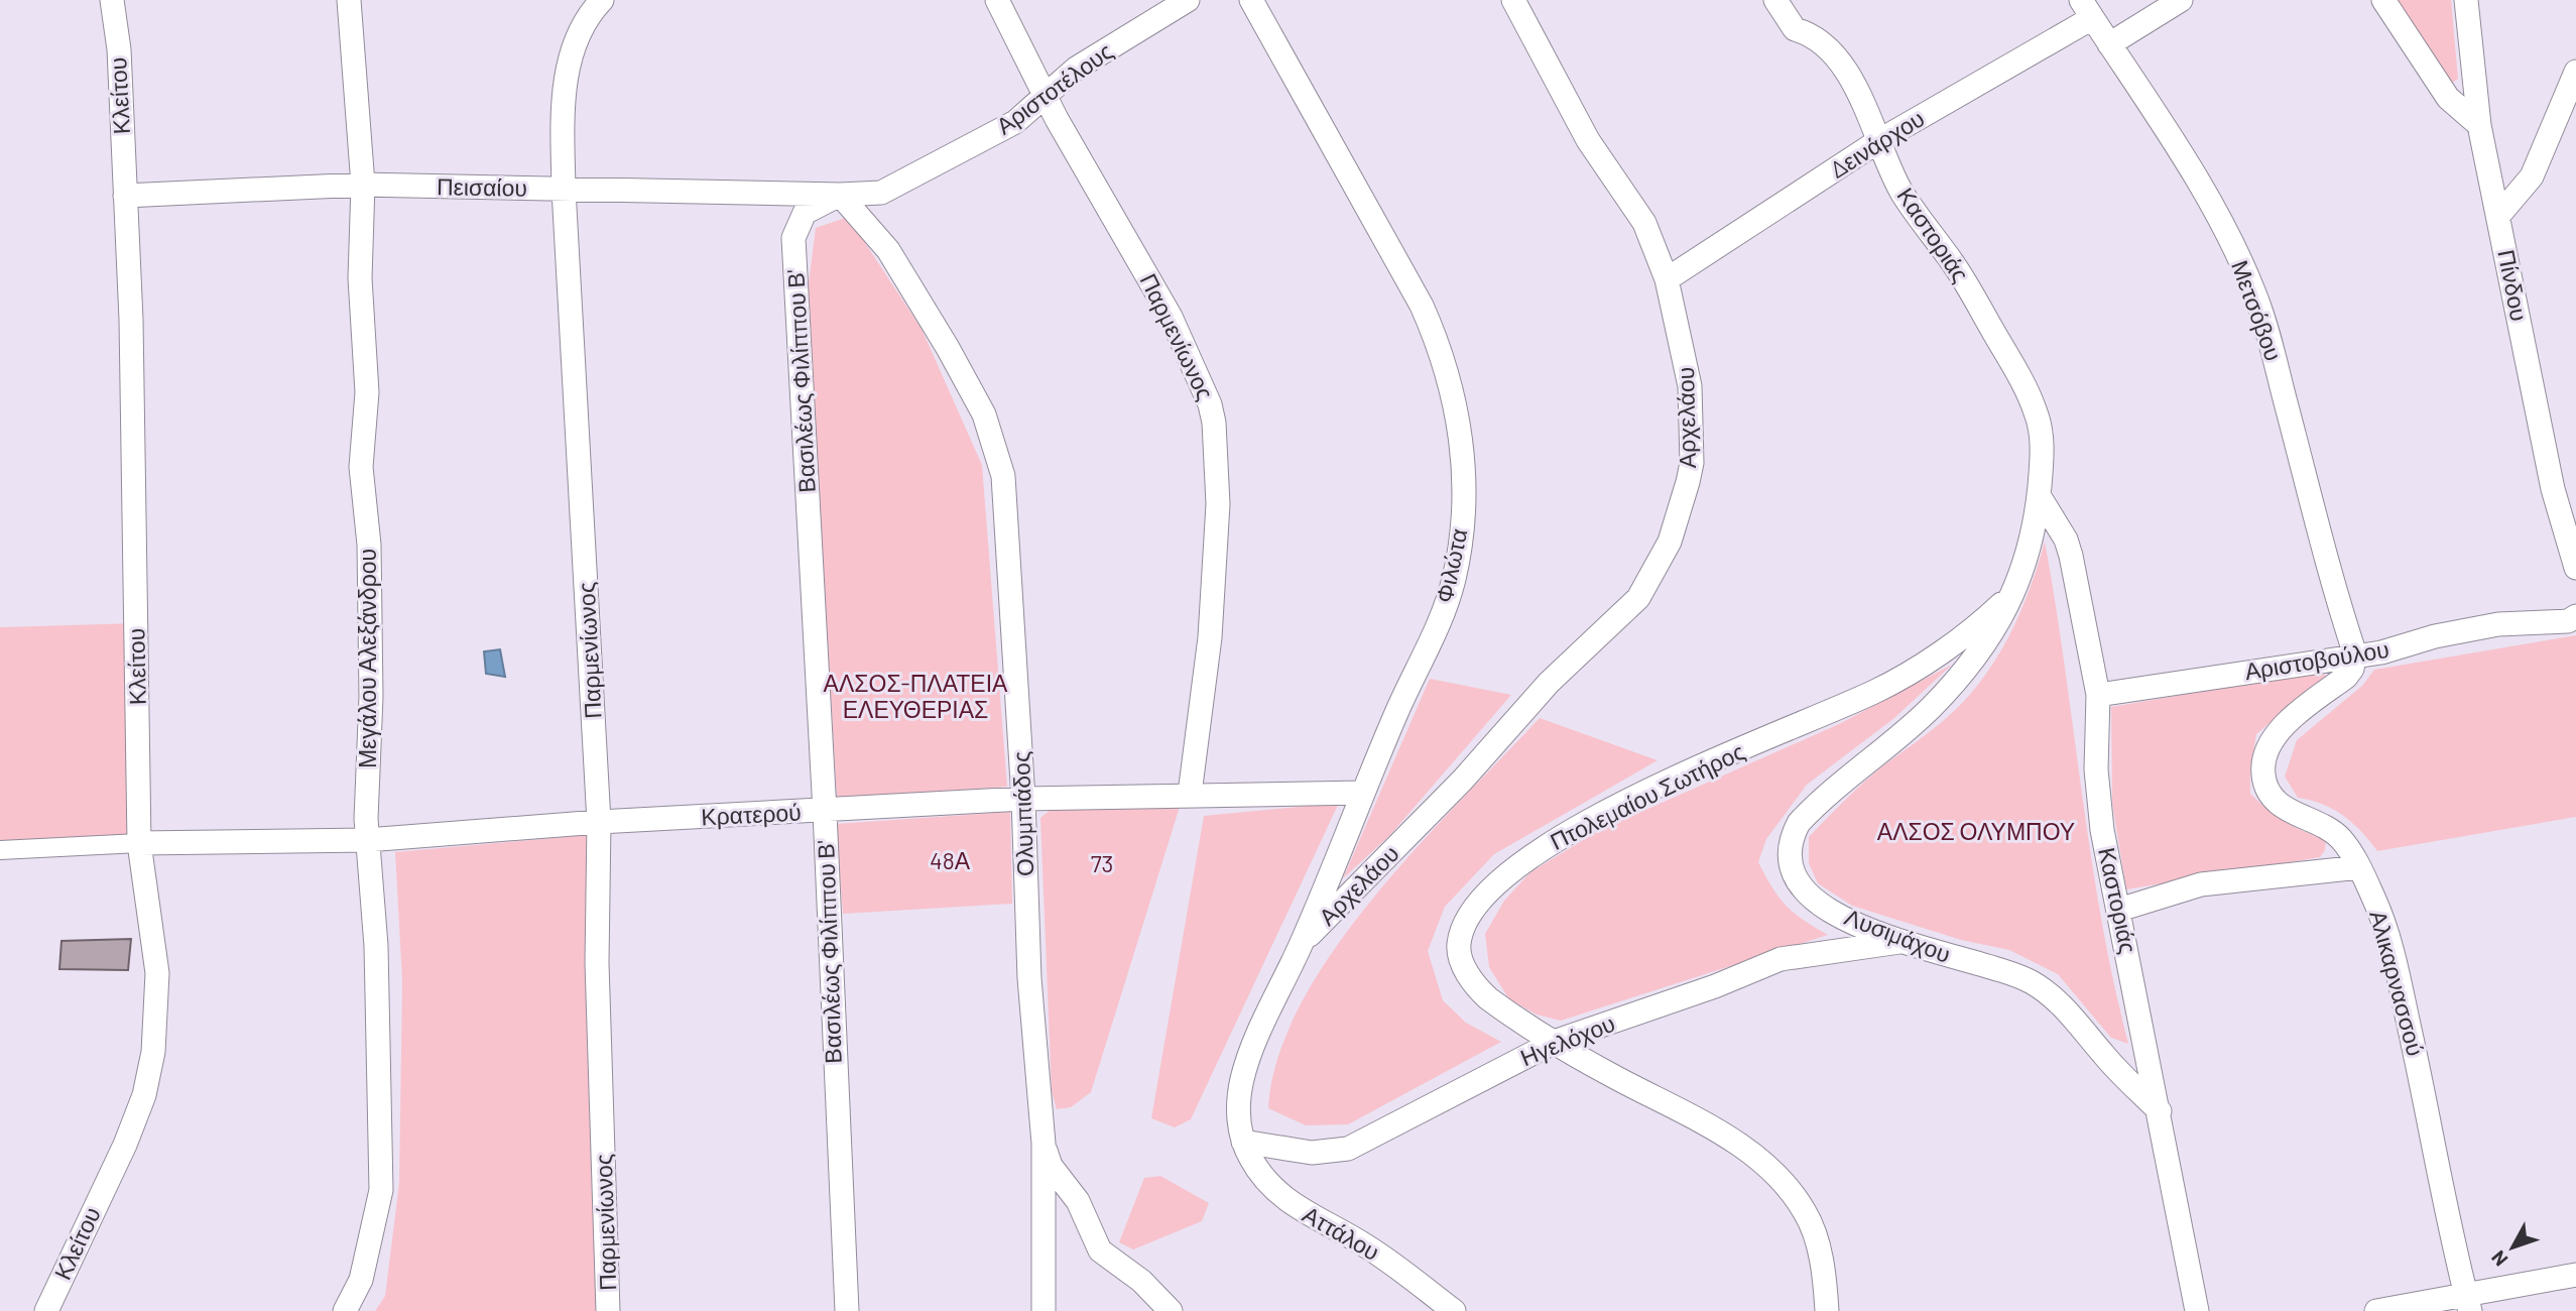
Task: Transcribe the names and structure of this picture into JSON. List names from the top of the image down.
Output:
{
  "streets": {
    "street": [
      "Αριστοτέλους",
      "Κλείτου",
      "Δεινάρχου",
      "Πεισαίου",
      "Καστοριάς",
      "Πίνδου",
      "Μετσόβου",
      "Παρμενίωνος",
      "Βασιλέως Φιλίππου Β'",
      "Αρχελάου",
      "Φιλώτα",
      "Μεγάλου Αλεξάνδρου",
      "Αριστοβούλου",
      "Πτολεμαίου Σωτήρος",
      "Ολυμπιάδος",
      "Κρατερού",
      "Λυσιμάχου",
      "Αλικαρνασσού",
      "Ηγελόχου",
      "Αττάλου"
    ]
  },
  "crossings": [
    ["Αριστοτέλους", "Πεισαίου"],
    ["Αριστοτέλους", "Παρμενίωνος"],
    ["Αριστοτέλους", "Βασιλέως Φιλίππου Β'"],
    ["Αριστοτέλους", "Ολυμπιάδος"],
    ["Κλείτου", "Πεισαίου"],
    ["Κλείτου", "Κρατερού"],
    ["Δεινάρχου", "Καστοριάς"],
    ["Δεινάρχου", "Μετσόβου"],
    ["Δεινάρχου", "Αρχελάου"],
    ["Πεισαίου", "Παρμενίωνος"],
    ["Πεισαίου", "Βασιλέως Φιλίππου Β'"],
    ["Πεισαίου", "Μεγάλου Αλεξάνδρου"],
    ["Πεισαίου", "Ολυμπιάδος"],
    ["Καστοριάς", "Αριστοβούλου"],
    ["Καστοριάς", "Πτολεμαίου Σωτήρος"],
    ["Καστοριάς", "Λυσιμάχου"],
    ["Μετσόβου", "Αριστοβούλου"],
    ["Μετσόβου", "Αλικαρνασσού"],
    ["Παρμενίωνος", "Κρατερού"],
    ["Βασιλέως Φιλίππου Β'", "Ολυμπιάδος"],
    ["Βασιλέως Φιλίππου Β'", "Κρατερού"],
    ["Αρχελάου", "Φιλώτα"],
    ["Φιλώτα", "Κρατερού"],
    ["Φιλώτα", "Ηγελόχου"],
    ["Φιλώτα", "Αττάλου"],
    ["Μεγάλου Αλεξάνδρου", "Κρατερού"],
    ["Αριστοβούλου", "Αλικαρνασσού"],
    ["Πτολεμαίου Σωτήρος", "Λυσιμάχου"],
    ["Πτολεμαίου Σωτήρος", "Ηγελόχου"],
    ["Ολυμπιάδος", "Κρατερού"],
    ["Λυσιμάχου", "Ηγελόχου"],
    ["Ηγελόχου", "Αττάλου"]
  ],
  "parks": [
    "ΑΛΣΟΣ-ΠΛΑΤΕΙΑ ΕΛΕΥΘΕΡΙΑΣ",
    "ΑΛΣΟΣ ΟΛΥΜΠΟΥ",
    "48Α",
    "73"
  ],
  "north": "bottom left"
}
